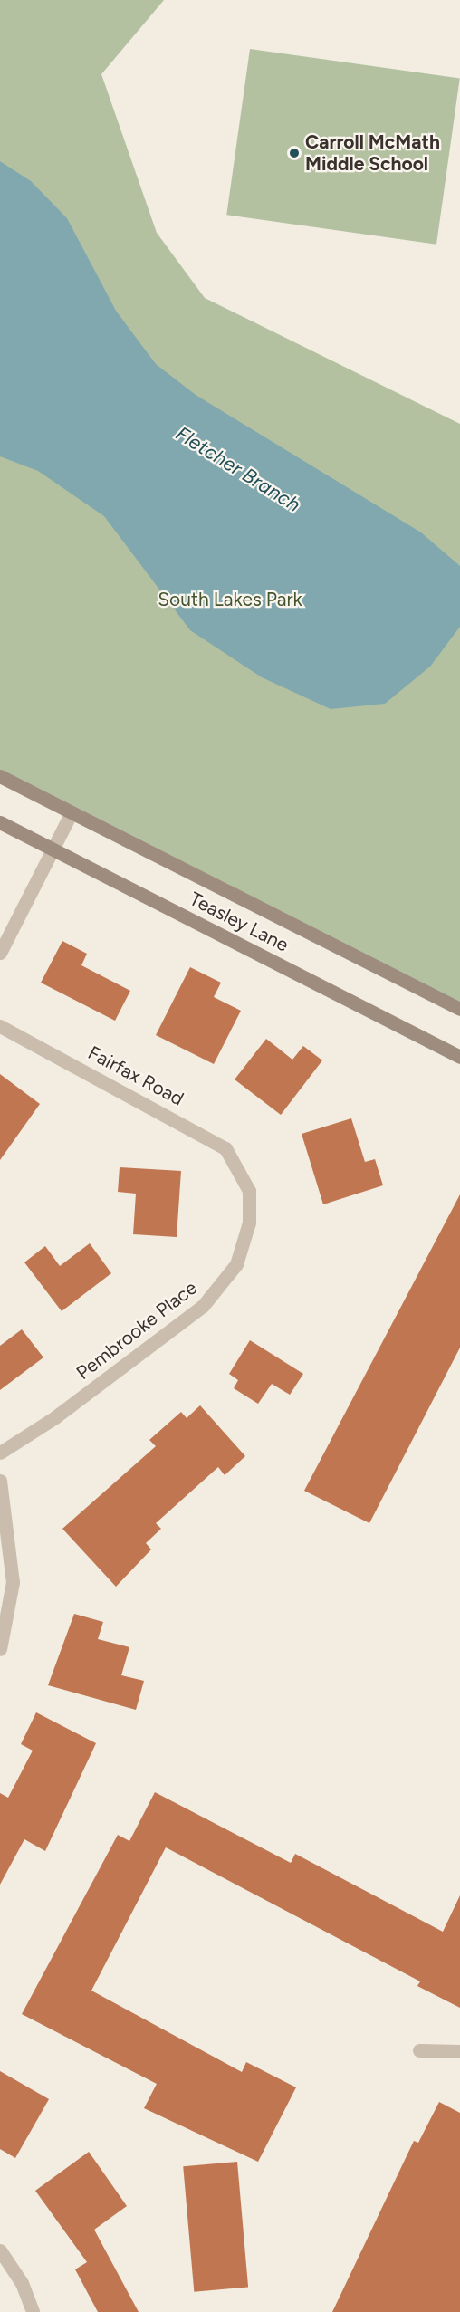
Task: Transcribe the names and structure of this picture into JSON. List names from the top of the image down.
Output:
{
  "streets": {
    "main road": ["Teasley Lane"],
    "street": ["Fairfax Road", "Pembrooke Place"]
  },
  "crossings": [
    ["Fairfax Road", "Pembrooke Place"]
  ],
  "water": ["Fletcher Branch"],
  "parks": ["South Lakes Park"],
  "places": ["Carroll McMath Middle School"]
}
